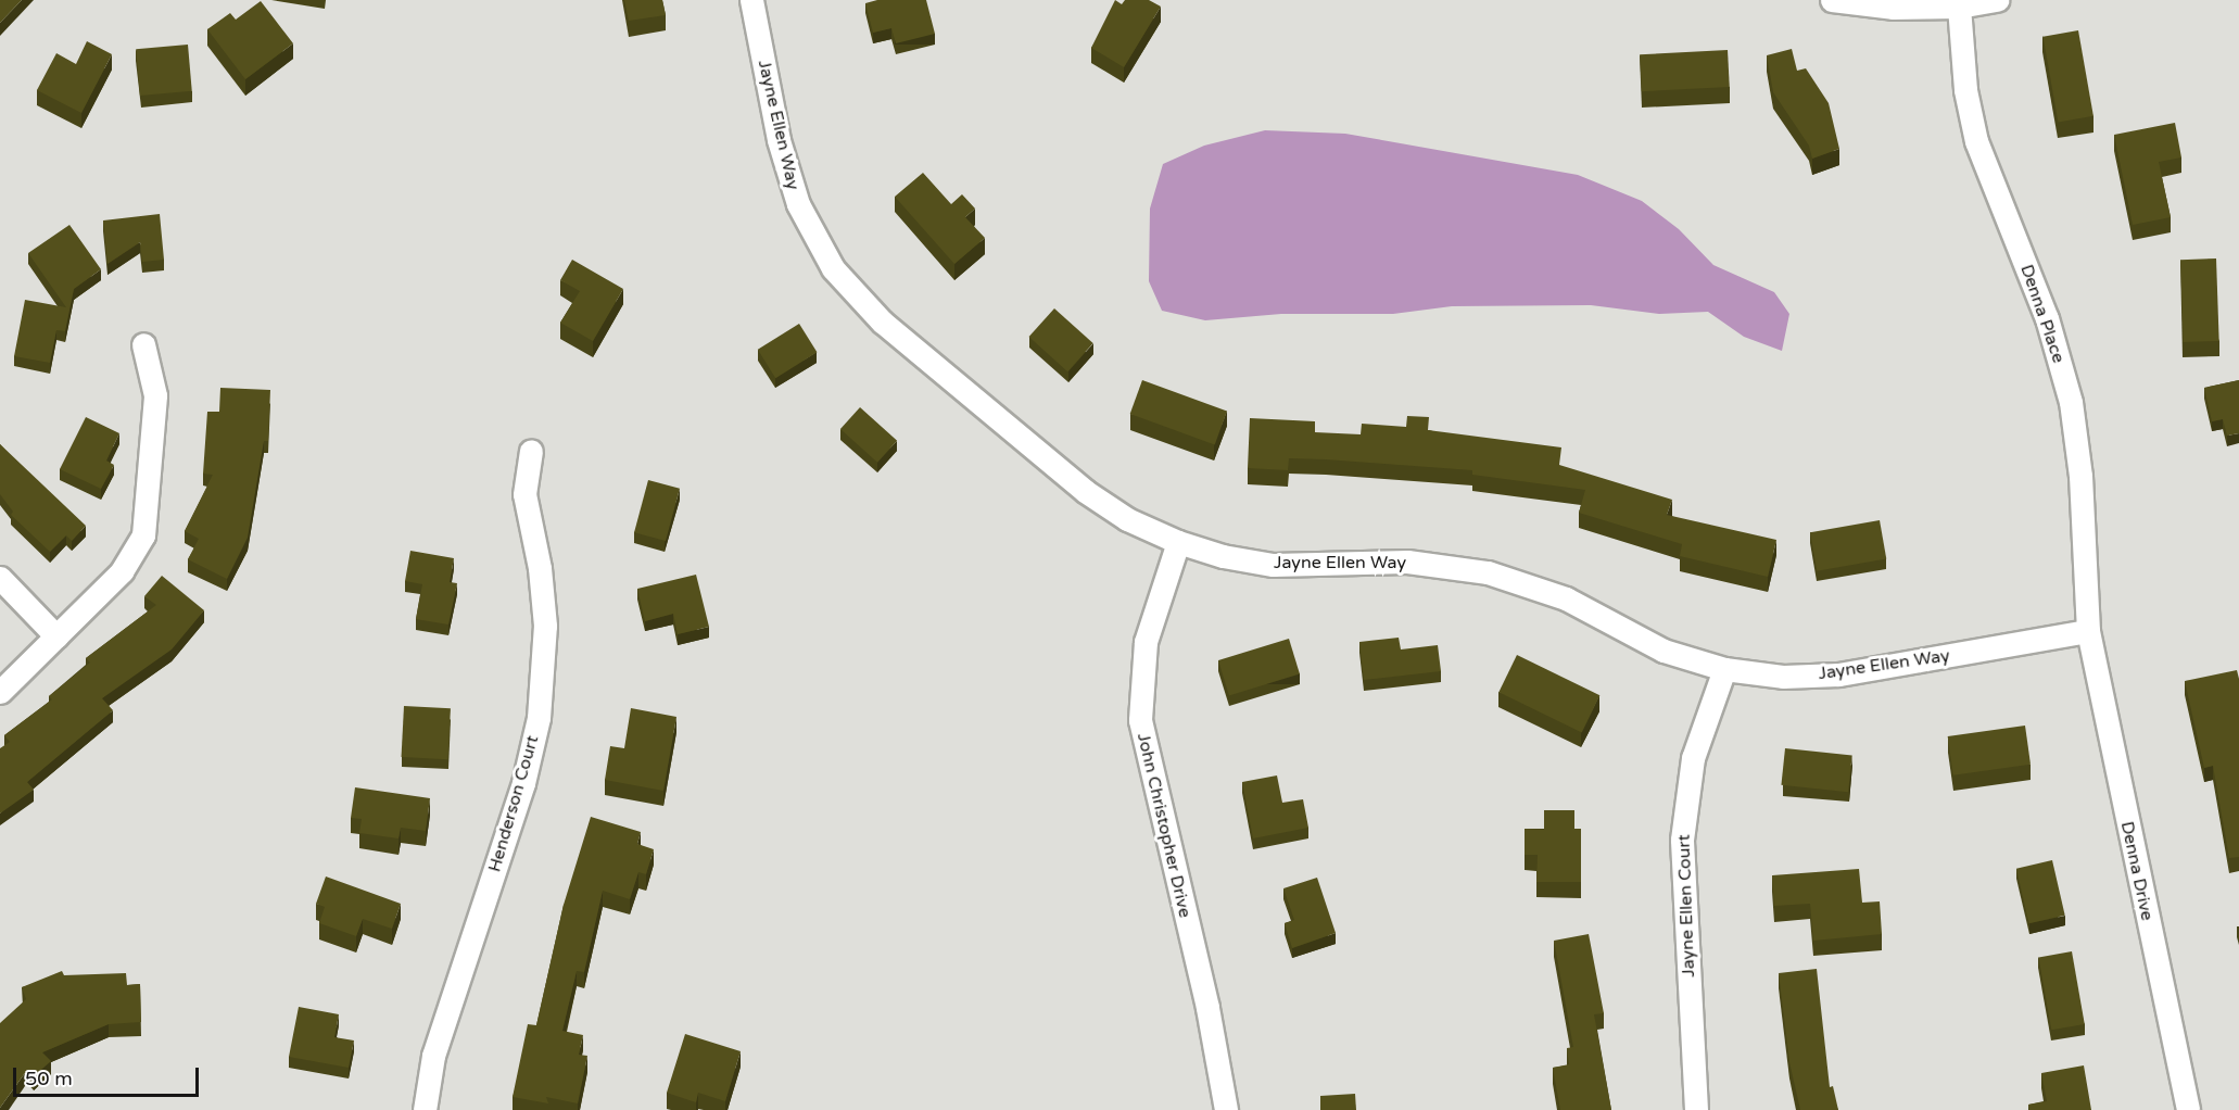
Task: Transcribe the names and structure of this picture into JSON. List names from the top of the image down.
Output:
{
  "streets": {
    "street": [
      "Jayne Ellen Way",
      "Denna Place",
      "Henderson Court",
      "John Christopher Drive",
      "Denna Drive",
      "Jayne Ellen Court"
    ]
  },
  "crossings": [
    ["Jayne Ellen Way", "Denna Place"],
    ["Jayne Ellen Way", "John Christopher Drive"],
    ["Jayne Ellen Way", "Denna Drive"],
    ["Jayne Ellen Way", "Jayne Ellen Court"],
    ["Denna Place", "Denna Drive"]
  ],
  "scale_bar": "50 m"
}
